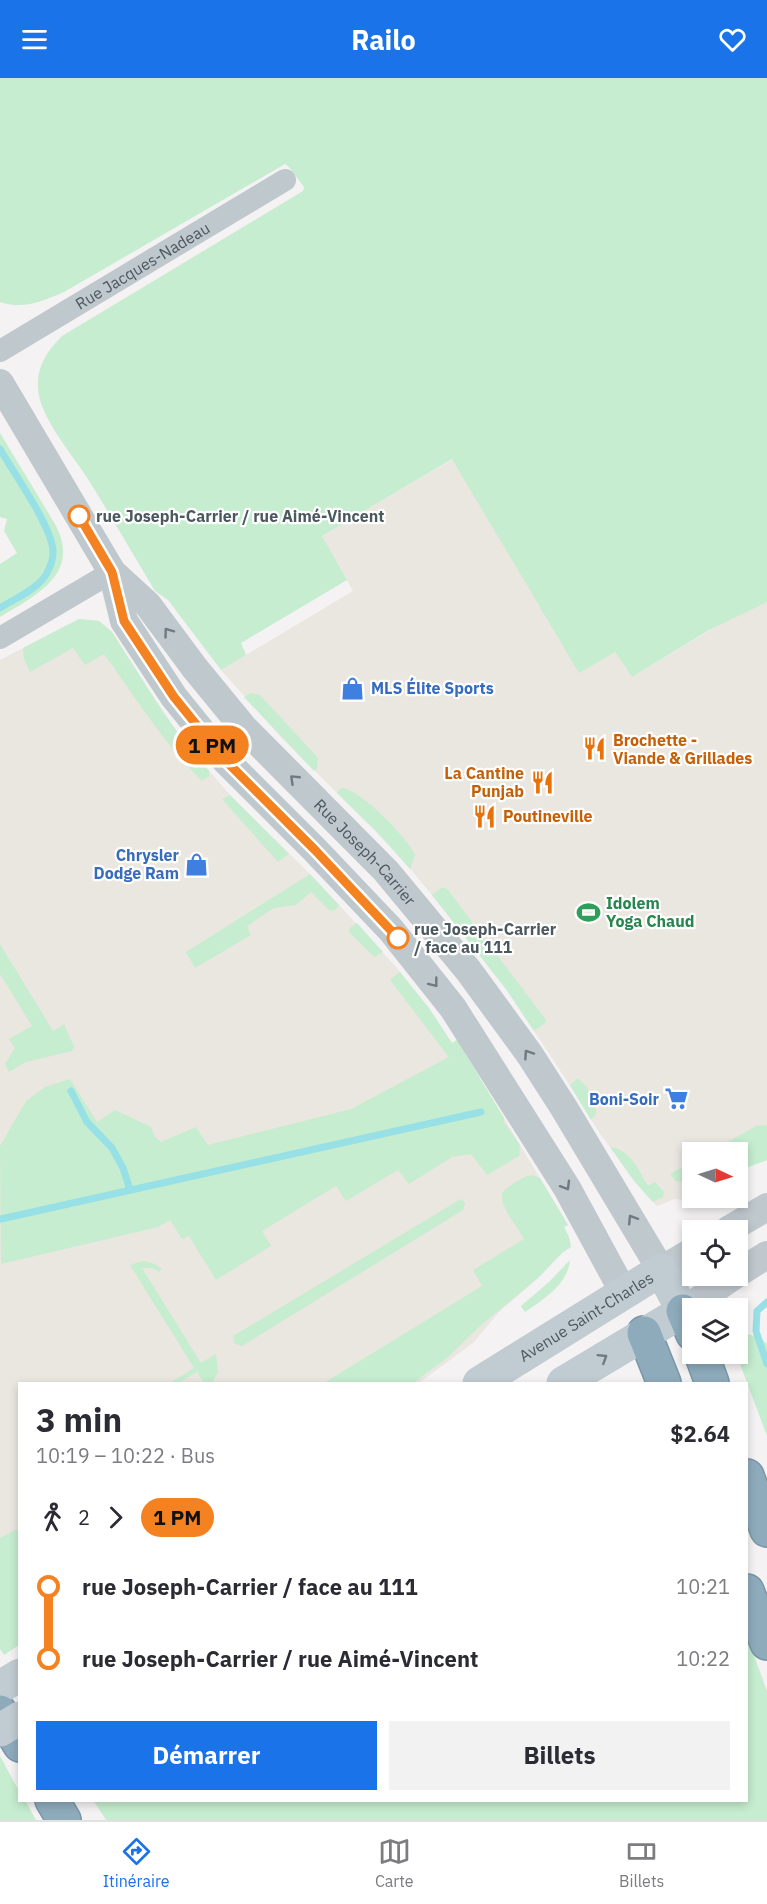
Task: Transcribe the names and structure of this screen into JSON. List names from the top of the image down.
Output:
{
  "streets": {
    "main road": ["Rue Joseph-Carrier", "Avenue Saint-Charles"],
    "street": ["Rue Jacques-Nadeau"]
  },
  "crossings": [
    ["Rue Joseph-Carrier", "Avenue Saint-Charles"]
  ],
  "places": {
    "other": ["rue Joseph-Carrier / rue Aimé-Vincent", "rue Joseph-Carrier / face au 111"],
    "shop": ["MLS Élite Sports", "Chrysler Dodge Ram"],
    "restaurant": ["Brochette - Viande & Grillades", "La Cantine Punjab", "Poutineville"],
    "sports": ["Idolem Yoga Chaud"],
    "supermarket": ["Boni-Soir"]
  },
  "north": "right",
  "page": {
    "header": "Railo",
    "on_map": "1 PM",
    "heading": ["3 min", "10:19 – 10:22 · Bus", "$2.64"],
    "legs": ["2", "1 PM"],
    "list": [
      {
        "name": "rue Joseph-Carrier / face au 111",
        "value": "10:21"
      },
      {
        "name": "rue Joseph-Carrier / rue Aimé-Vincent",
        "value": "10:22"
      }
    ],
    "buttons": ["Démarrer", "Billets"],
    "tabs": ["Itinéraire", "Carte", "Billets"]
  }
}
